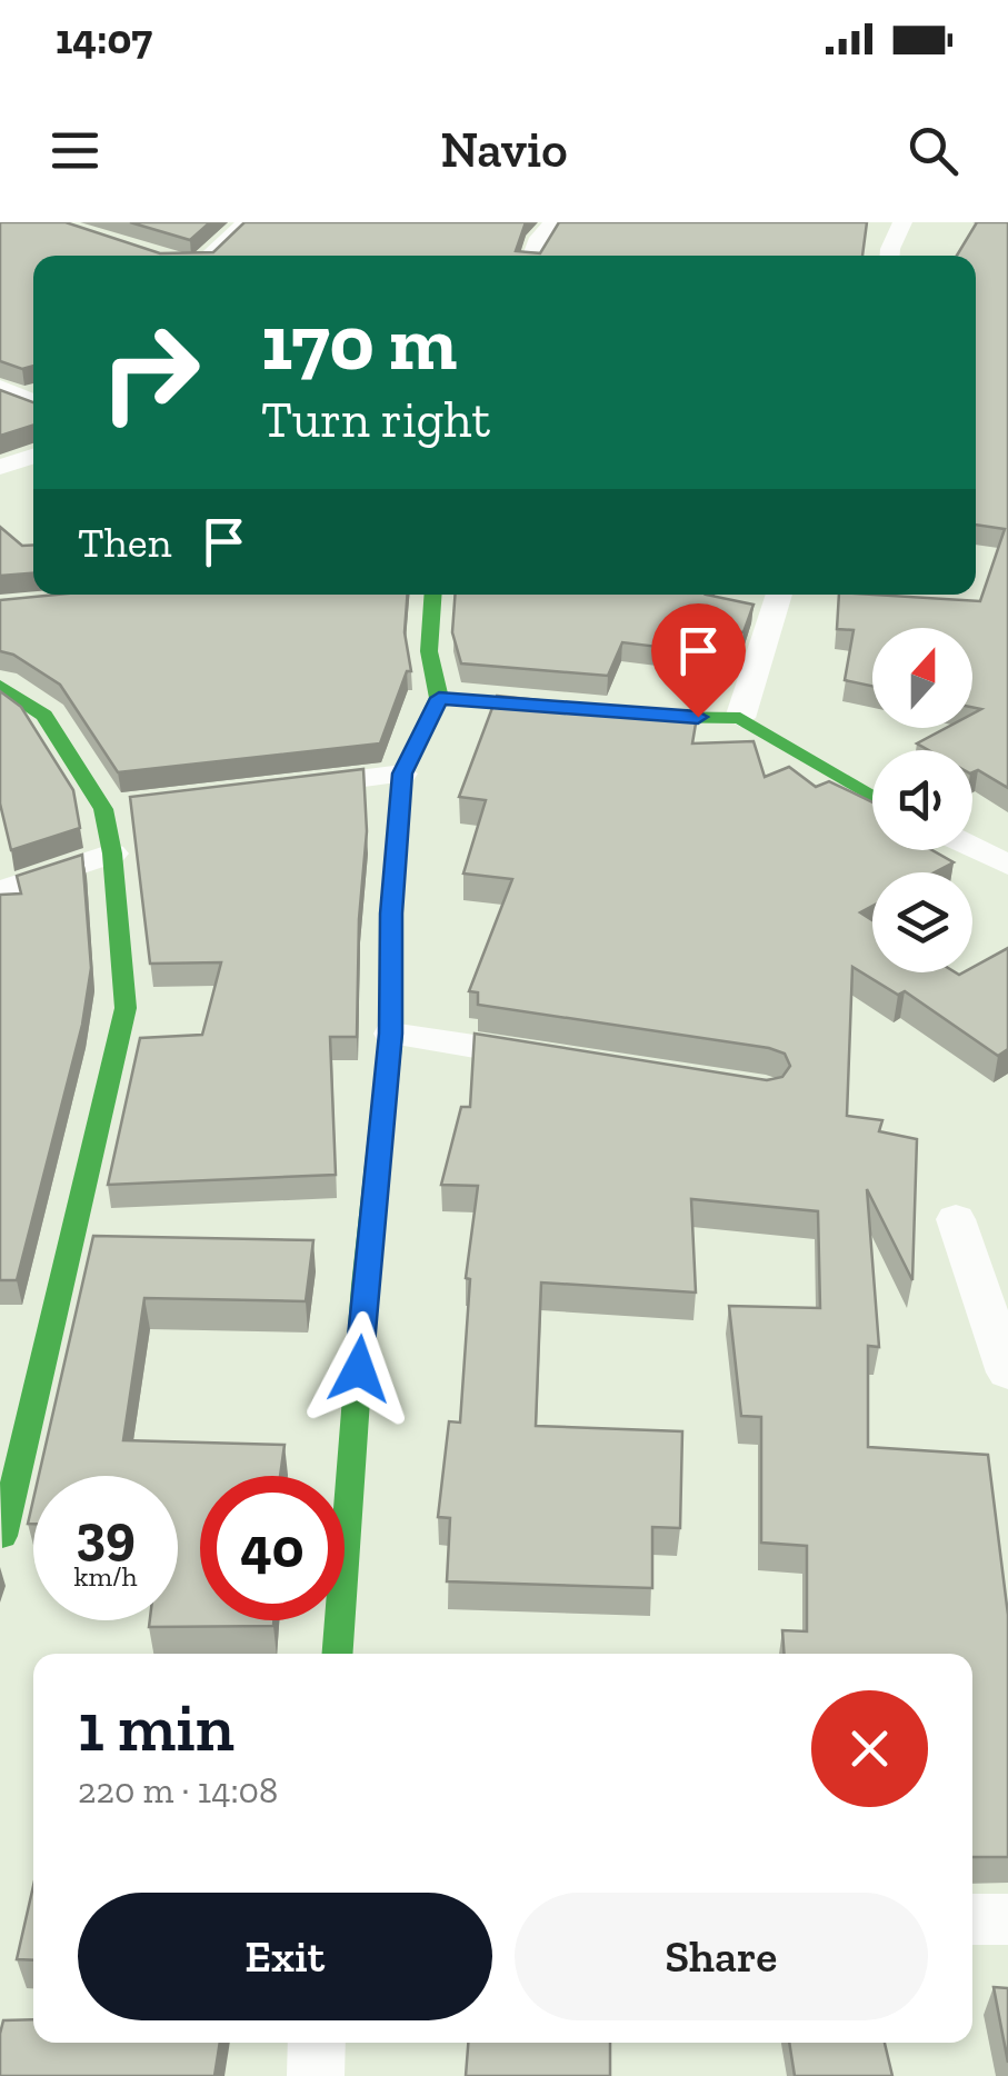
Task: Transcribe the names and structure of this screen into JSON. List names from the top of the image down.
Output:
{
  "north": "top",
  "page": {
    "status": "14:07",
    "header": "Navio",
    "turn": ["170 m", "Turn right"],
    "then": "Then",
    "speed": "39 km/h",
    "limit": "40",
    "heading": ["1 min", "220 m · 14:08"],
    "buttons": ["Exit", "Share"]
  }
}
